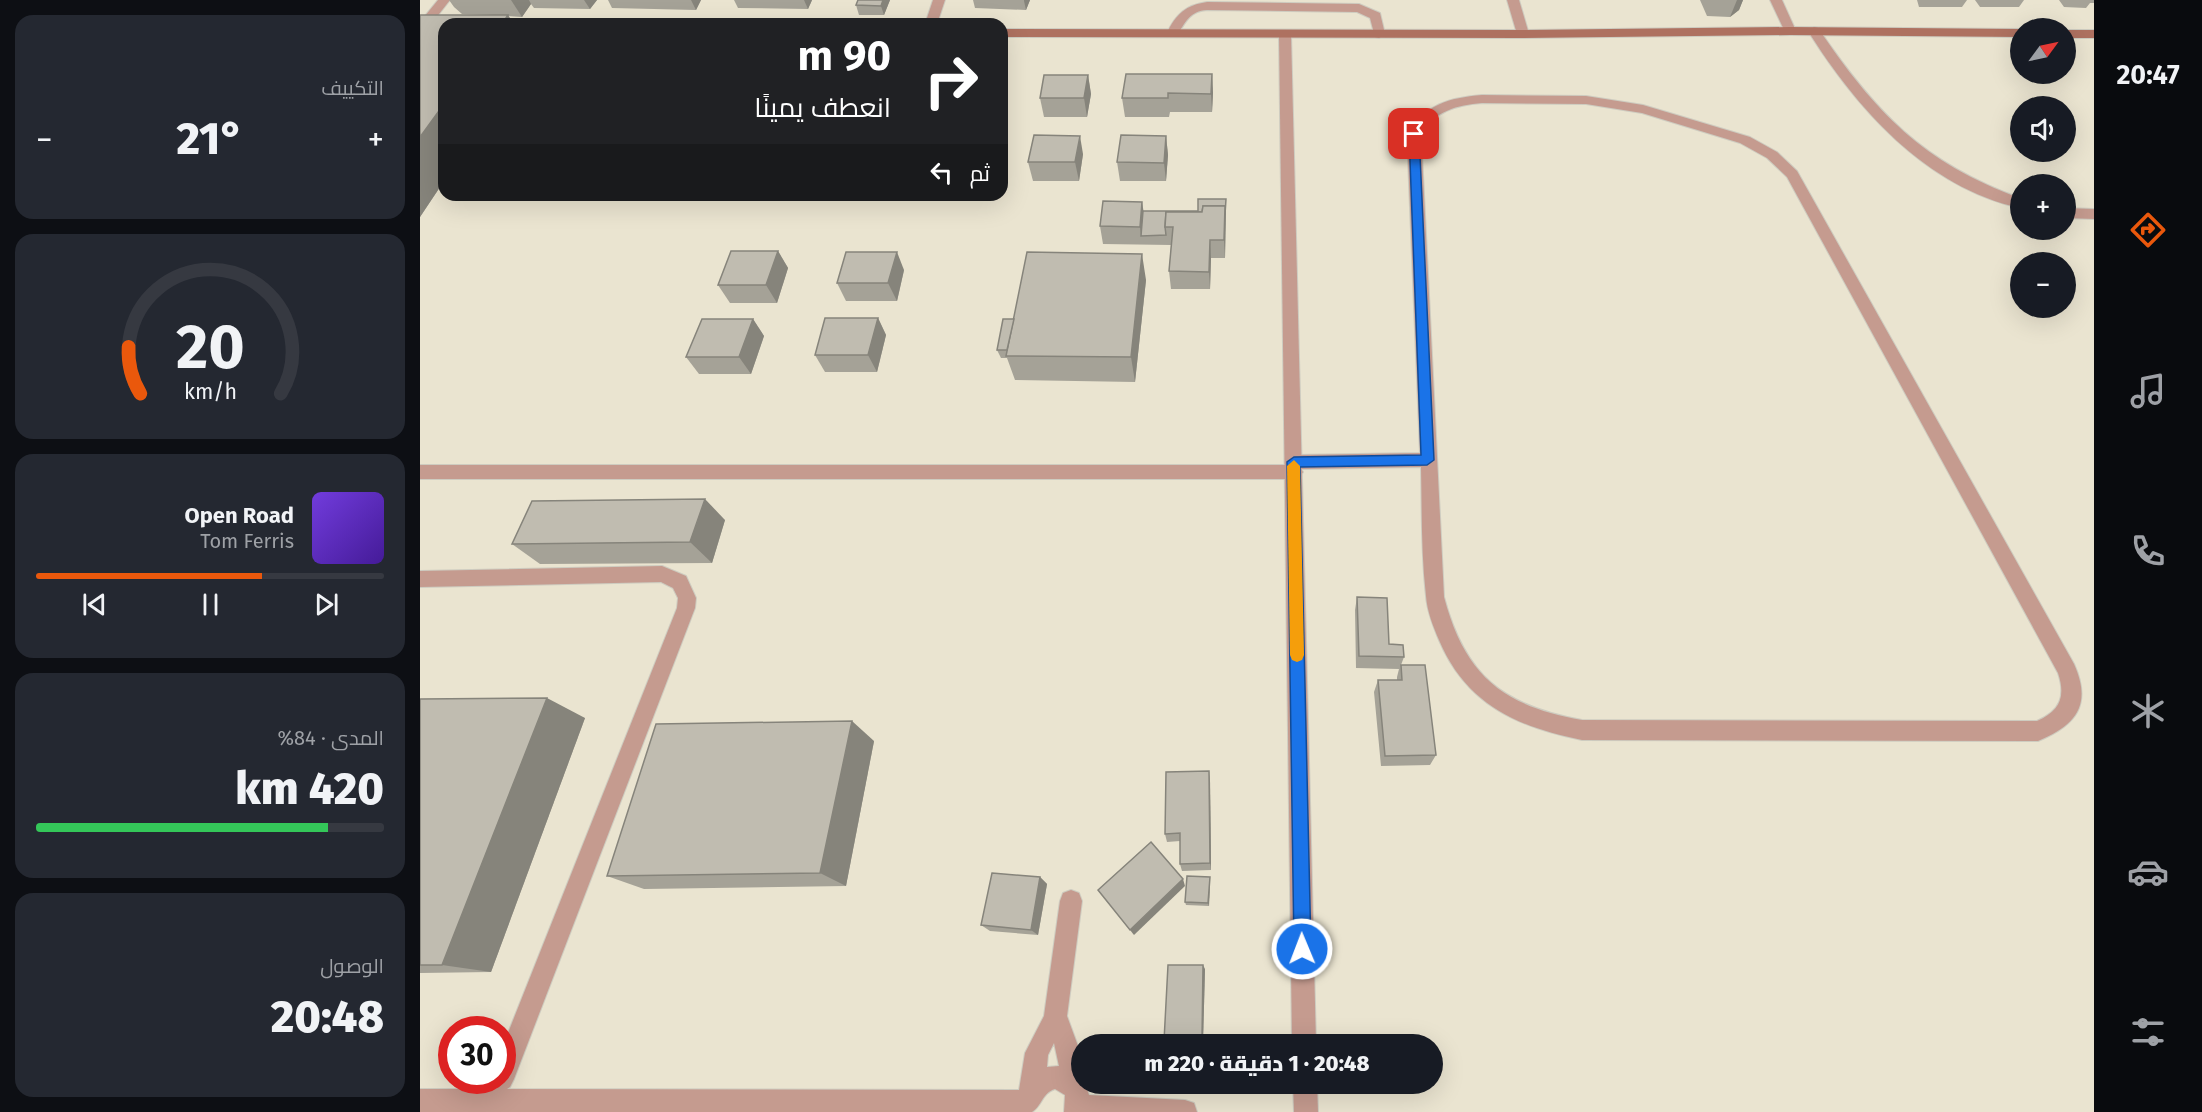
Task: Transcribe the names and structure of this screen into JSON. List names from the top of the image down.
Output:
{
  "north": "top right",
  "page": {
    "tabs": "20:47",
    "tile": [
      "التكييف",
      ["المدى · 84%", "420 km"],
      ["الوصول", "20:48"]
    ],
    "map_buttons": ["+", "−"],
    "turn": ["90 m", "انعطف يمينًا"],
    "heat": ["−", "21°", "+"],
    "then": "ثم",
    "song": ["Open Road", "Tom Ferris"],
    "limit": "30",
    "trip": "20:48 · 1 دقيقة · 220 m",
    "gauge": ["20", "km/h"]
  }
}
